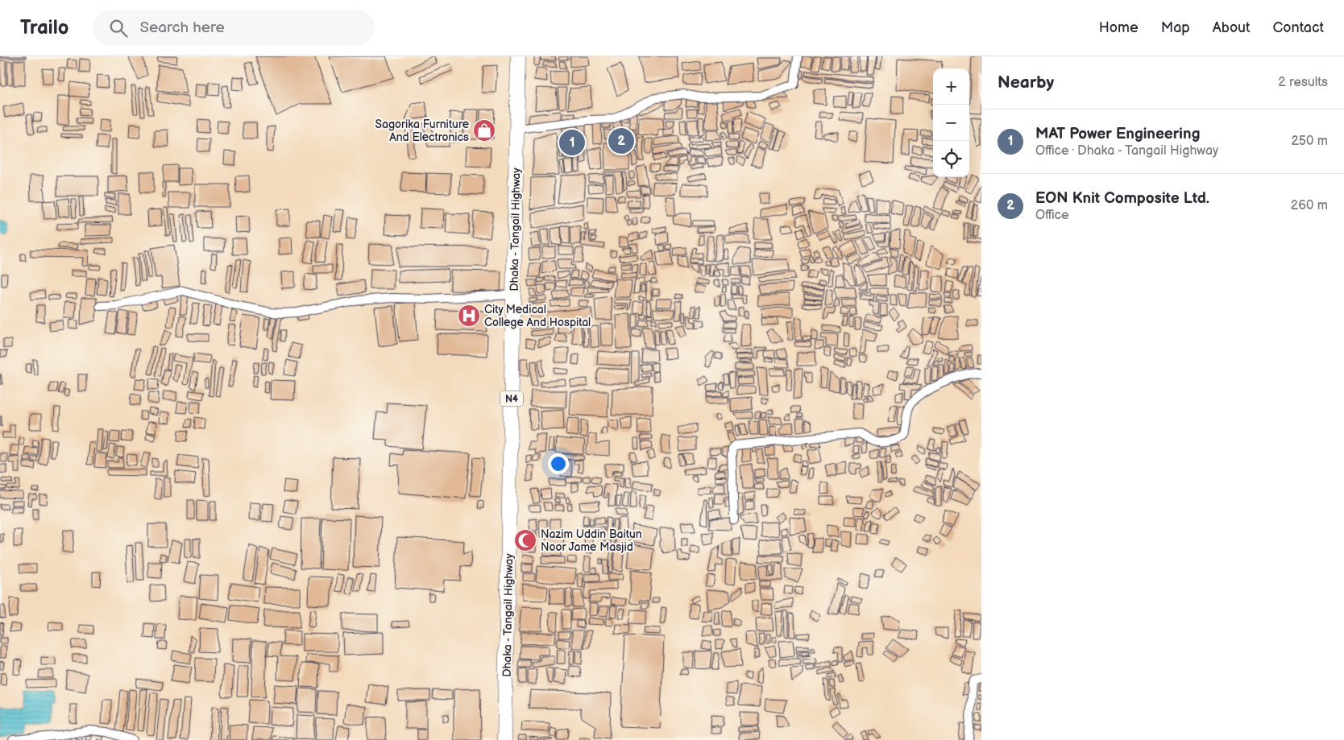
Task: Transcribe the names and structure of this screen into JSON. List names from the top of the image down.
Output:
{
  "streets": {
    "highway": ["Dhaka - Tangail Highway", "N4"]
  },
  "places": {
    "shop": ["Sagorika Furniture And Electronics"],
    "hospital": ["City Medical College And Hospital"],
    "mosque": ["Nazim Uddin Baitun Noor Jame Masjid"]
  },
  "page": {
    "header": "Trailo",
    "search": "Search here",
    "nav": [
      "Home",
      "Map",
      "About",
      "Contact"
    ],
    "heading": ["Nearby", "2 results"],
    "map_buttons": ["+", "−"],
    "list": [
      {
        "mark": "1",
        "name": "MAT Power Engineering",
        "note": "Office · Dhaka - Tangail Highway",
        "value": "250 m"
      },
      {
        "mark": "2",
        "name": "EON Knit Composite Ltd.",
        "note": "Office",
        "value": "260 m"
      }
    ],
    "pins": ["2", "1"]
  }
}
